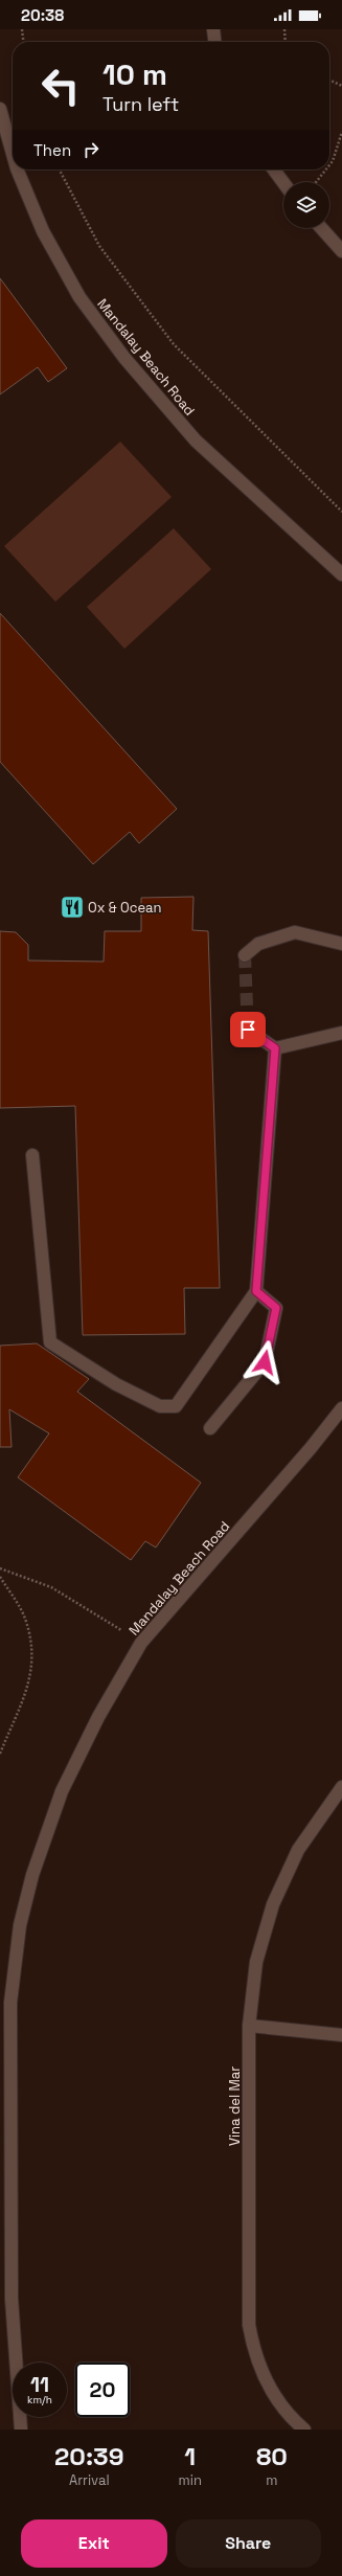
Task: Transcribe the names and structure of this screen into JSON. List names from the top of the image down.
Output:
{
  "streets": {
    "street": ["Mandalay Beach Road", "Vina del Mar"]
  },
  "places": {
    "restaurant": ["Ox & Ocean"]
  },
  "page": {
    "status": "20:38",
    "turn": ["10 m", "Turn left"],
    "then": "Then",
    "speed": "11 km/h",
    "limit": "20",
    "eta": [
      "20:39",
      "Arrival",
      "1",
      "min",
      "80",
      "m"
    ],
    "buttons": ["Exit", "Share"]
  }
}
